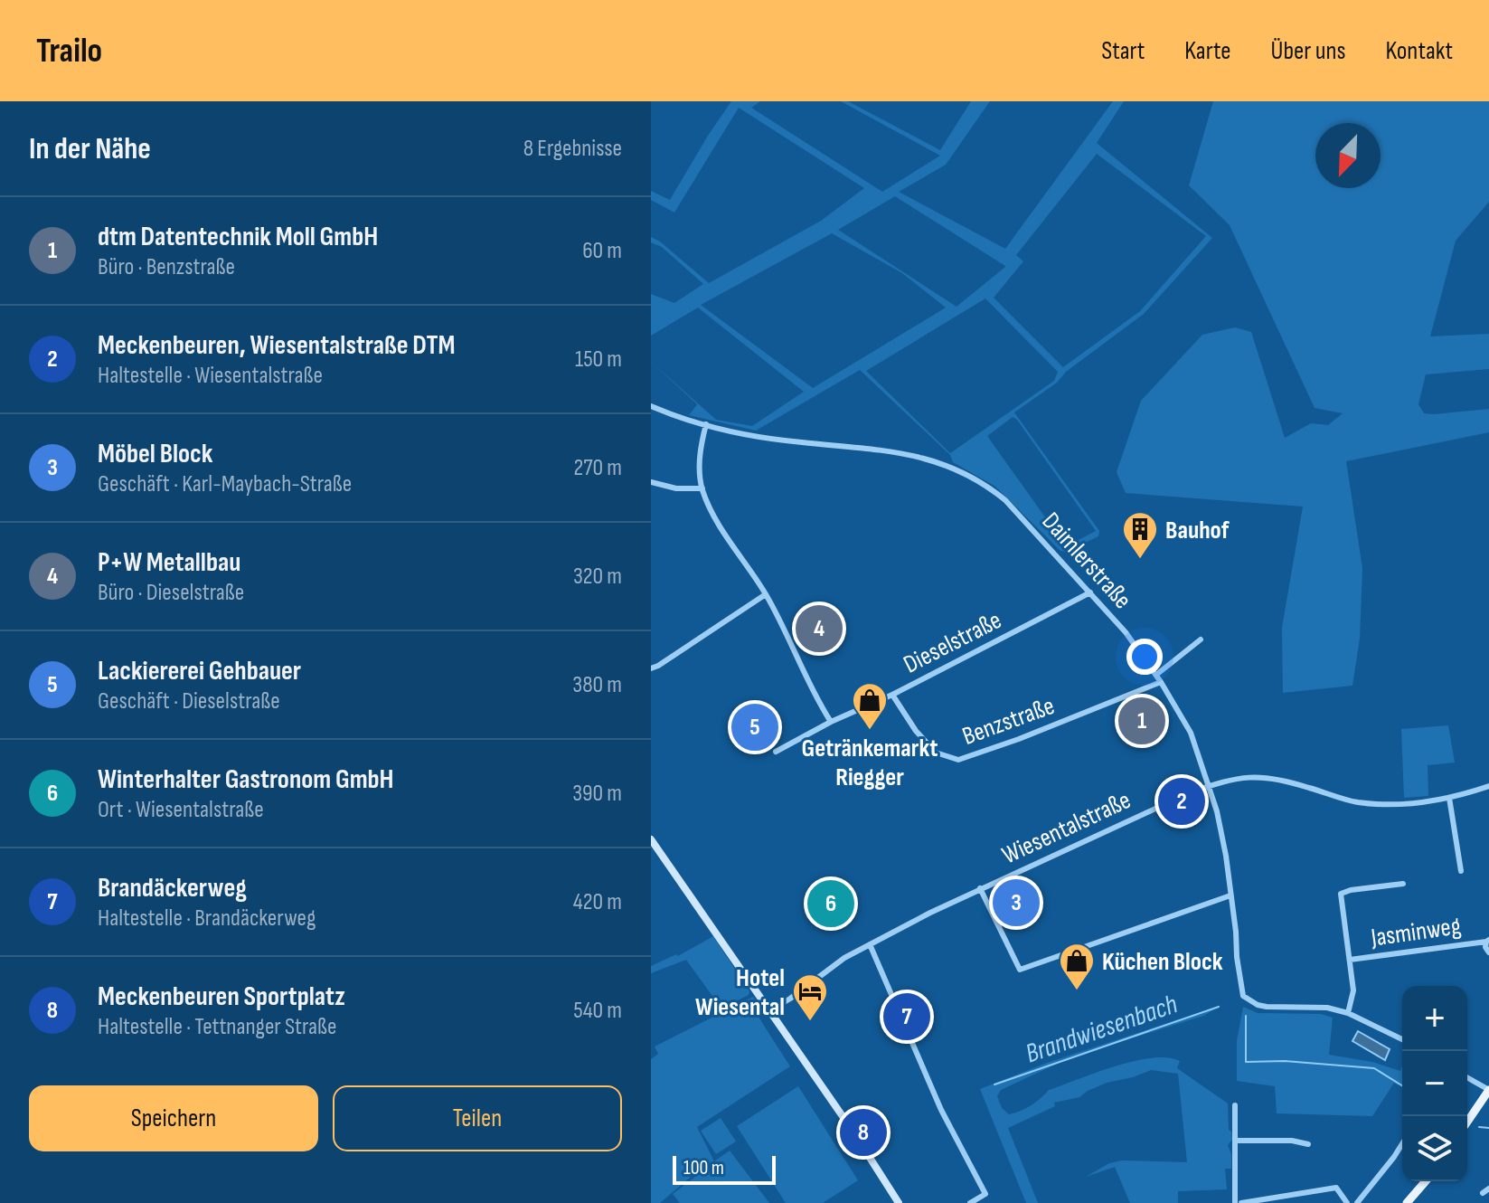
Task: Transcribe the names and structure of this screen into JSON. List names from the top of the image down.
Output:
{
  "streets": {
    "street": [
      "Daimlerstraße",
      "Dieselstraße",
      "Benzstraße",
      "Wiesentalstraße",
      "Jasminweg"
    ]
  },
  "crossings": [
    ["Daimlerstraße", "Dieselstraße"],
    ["Daimlerstraße", "Benzstraße"],
    ["Daimlerstraße", "Wiesentalstraße"],
    ["Dieselstraße", "Benzstraße"]
  ],
  "water": ["Brandwiesenbach"],
  "places": {
    "building": ["Bauhof"],
    "shop": ["Getränkemarkt Riegger", "Küchen Block"],
    "hotel": ["Hotel Wiesental"]
  },
  "scale_bar": "100 m",
  "north": "bottom left",
  "page": {
    "header": "Trailo",
    "nav": [
      "Start",
      "Karte",
      "Über uns",
      "Kontakt"
    ],
    "heading": ["In der Nähe", "8 Ergebnisse"],
    "list": [
      {
        "mark": "1",
        "name": "dtm Datentechnik Moll GmbH",
        "note": "Büro · Benzstraße",
        "value": "60 m"
      },
      {
        "mark": "2",
        "name": "Meckenbeuren, Wiesentalstraße DTM",
        "note": "Haltestelle · Wiesentalstraße",
        "value": "150 m"
      },
      {
        "mark": "3",
        "name": "Möbel Block",
        "note": "Geschäft · Karl-Maybach-Straße",
        "value": "270 m"
      },
      {
        "mark": "4",
        "name": "P+W Metallbau",
        "note": "Büro · Dieselstraße",
        "value": "320 m"
      },
      {
        "mark": "5",
        "name": "Lackiererei Gehbauer",
        "note": "Geschäft · Dieselstraße",
        "value": "380 m"
      },
      {
        "mark": "6",
        "name": "Winterhalter Gastronom GmbH",
        "note": "Ort · Wiesentalstraße",
        "value": "390 m"
      },
      {
        "mark": "7",
        "name": "Brandäckerweg",
        "note": "Haltestelle · Brandäckerweg",
        "value": "420 m"
      },
      {
        "mark": "8",
        "name": "Meckenbeuren Sportplatz",
        "note": "Haltestelle · Tettnanger Straße",
        "value": "540 m"
      }
    ],
    "pins": [
      "4",
      "1",
      "5",
      "2",
      "3",
      "6",
      "7",
      "8"
    ],
    "map_buttons": ["+", "−"],
    "buttons": ["Speichern", "Teilen"],
    "scale": "100 m"
  }
}
